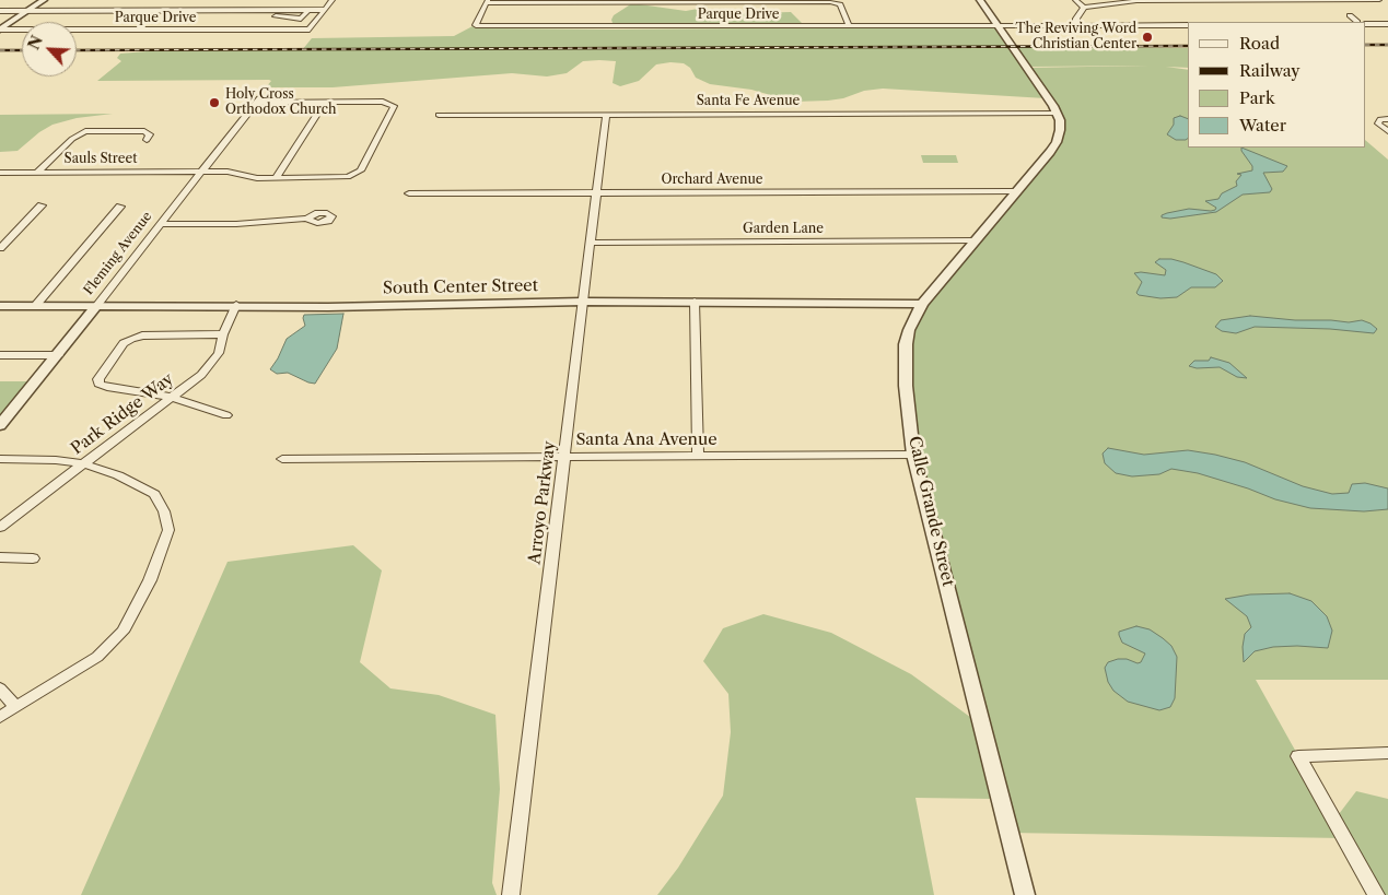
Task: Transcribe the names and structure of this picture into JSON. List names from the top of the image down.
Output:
{
  "streets": {
    "street": [
      "Parque Drive",
      "Santa Fe Avenue",
      "Sauls Street",
      "Orchard Avenue",
      "Garden Lane",
      "Fleming Avenue",
      "South Center Street",
      "Park Ridge Way",
      "Santa Ana Avenue",
      "Arroyo Parkway",
      "Calle Grande Street"
    ]
  },
  "crossings": [
    ["Santa Fe Avenue", "Arroyo Parkway"],
    ["Santa Fe Avenue", "Calle Grande Street"],
    ["Sauls Street", "Fleming Avenue"],
    ["Orchard Avenue", "Arroyo Parkway"],
    ["Orchard Avenue", "Calle Grande Street"],
    ["Garden Lane", "Arroyo Parkway"],
    ["Garden Lane", "Calle Grande Street"],
    ["Fleming Avenue", "South Center Street"],
    ["South Center Street", "Park Ridge Way"],
    ["South Center Street", "Arroyo Parkway"],
    ["South Center Street", "Calle Grande Street"],
    ["Santa Ana Avenue", "Arroyo Parkway"],
    ["Santa Ana Avenue", "Calle Grande Street"]
  ],
  "places": ["The Reviving Word Christian Center", "Holy Cross Orthodox Church"],
  "legend": [
    "Road",
    "Railway",
    "Park",
    "Water"
  ],
  "north": "top left"
}
